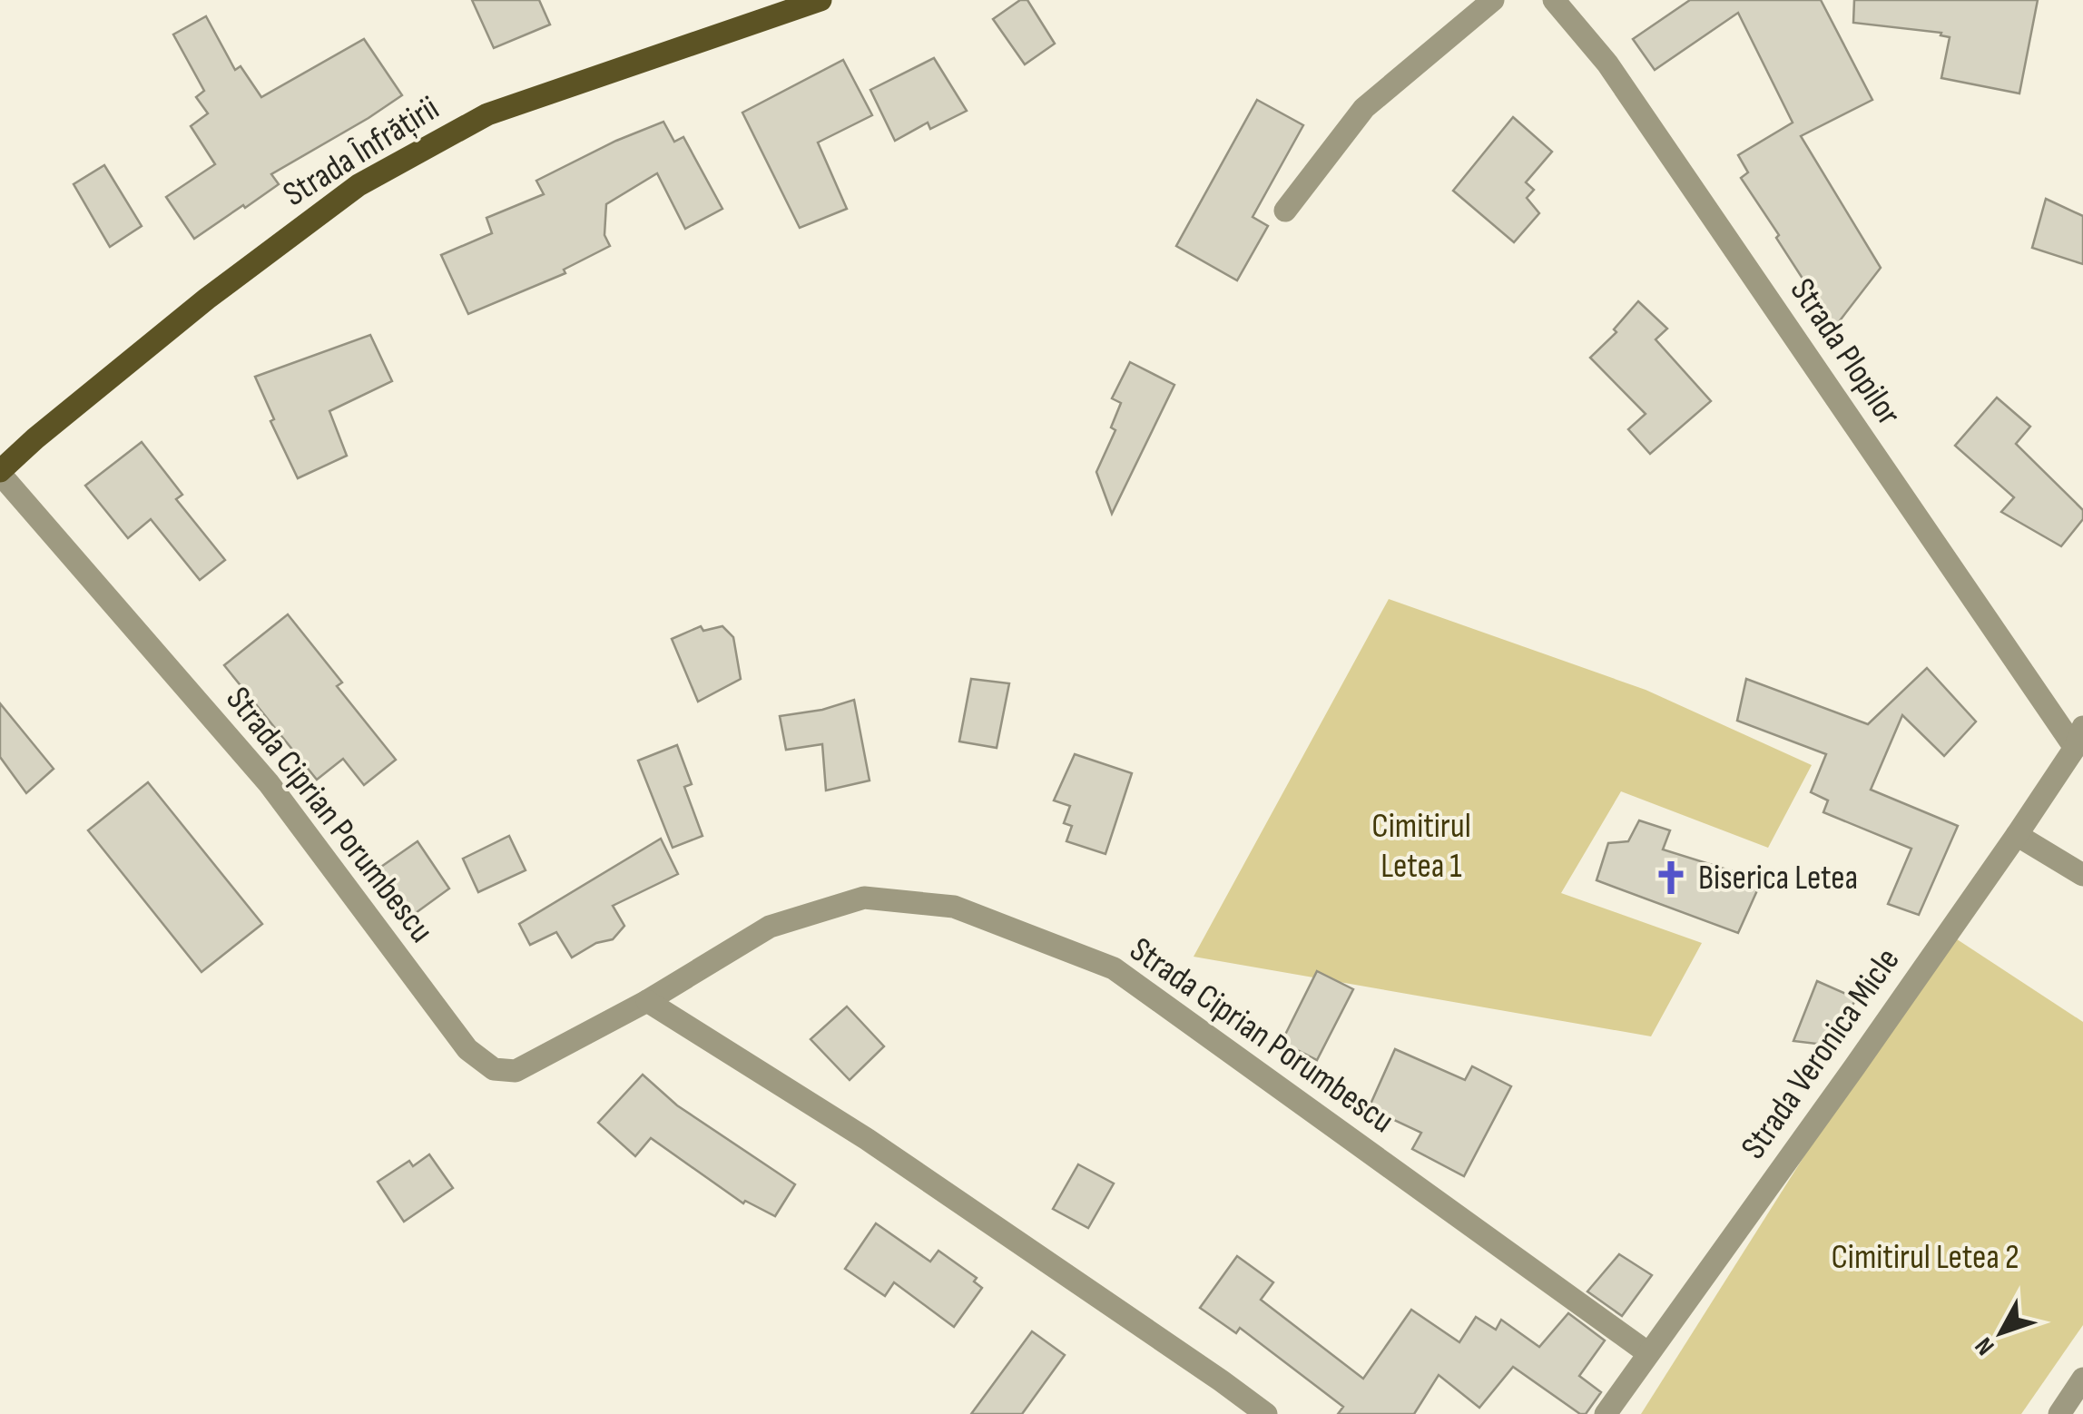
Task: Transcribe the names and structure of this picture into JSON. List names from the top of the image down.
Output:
{
  "streets": {
    "main road": ["Strada Înfrățirii"],
    "street": ["Strada Plopilor", "Strada Ciprian Porumbescu", "Strada Veronica Micle"]
  },
  "crossings": [
    ["Strada Înfrățirii", "Strada Ciprian Porumbescu"],
    ["Strada Plopilor", "Strada Veronica Micle"],
    ["Strada Ciprian Porumbescu", "Strada Veronica Micle"]
  ],
  "parks": ["Cimitirul Letea 1", "Cimitirul Letea 2"],
  "places": {
    "church": ["Biserica Letea"]
  },
  "north": "bottom left"
}
